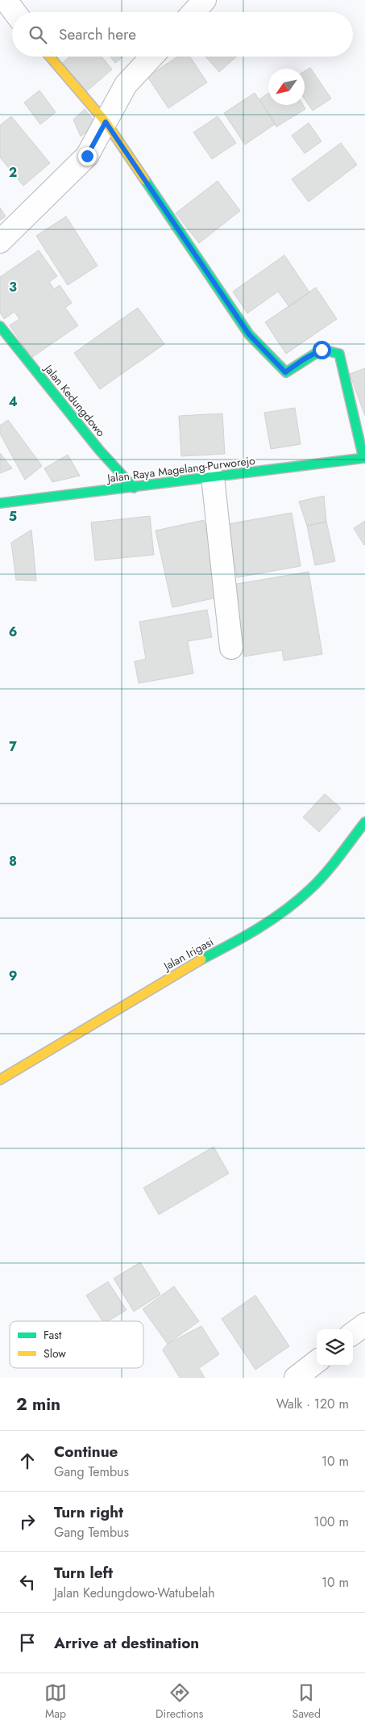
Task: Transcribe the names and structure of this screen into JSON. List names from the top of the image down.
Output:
{
  "streets": {
    "street": ["Jalan Kedungdowo", "Jalan Raya Magelang-Purworejo", "Jalan Irigasi"]
  },
  "crossings": [
    ["Jalan Kedungdowo", "Jalan Raya Magelang-Purworejo"]
  ],
  "legend": ["Fast", "Slow"],
  "north": "bottom left",
  "page": {
    "search": "Search here",
    "heading": ["2 min", "Walk · 120 m"],
    "list": [
      ["Continue", "Gang Tembus", "10 m"],
      ["Turn right", "Gang Tembus", "100 m"],
      ["Turn left", "Jalan Kedungdowo-Watubelah", "10 m"],
      "Arrive at destination"
    ],
    "nav": ["Map", "Directions", "Saved"]
  },
  "grid": {
    "rows": [
      "2",
      "3",
      "4",
      "5",
      "6",
      "7",
      "8",
      "9"
    ]
  }
}
